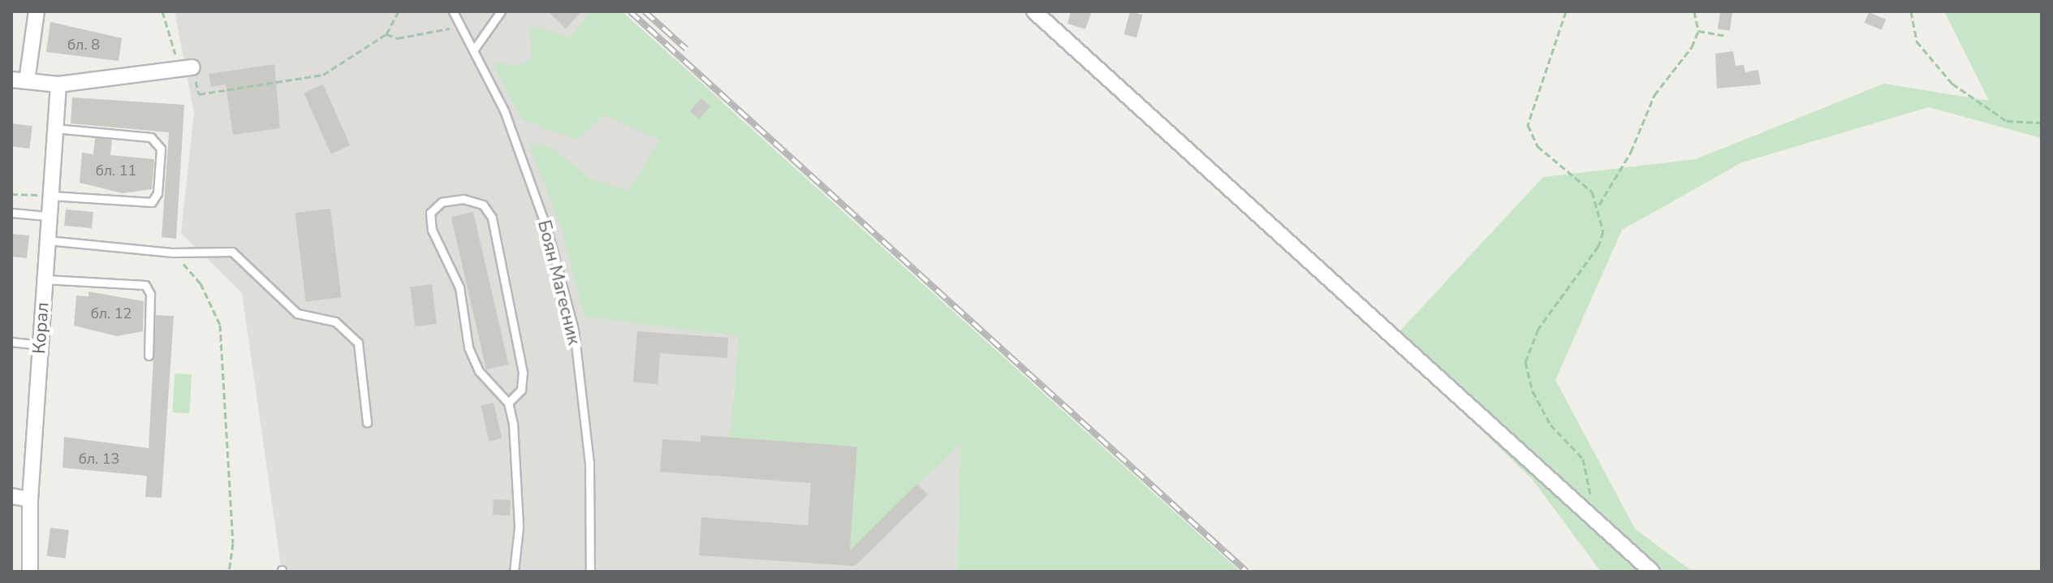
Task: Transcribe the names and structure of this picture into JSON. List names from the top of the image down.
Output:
{
  "streets": {
    "street": ["Корал"],
    "lane": ["Боян Магесник"]
  },
  "house_numbers": [
    "бл. 8",
    "бл. 11",
    "бл. 12",
    "бл. 13"
  ]
}
